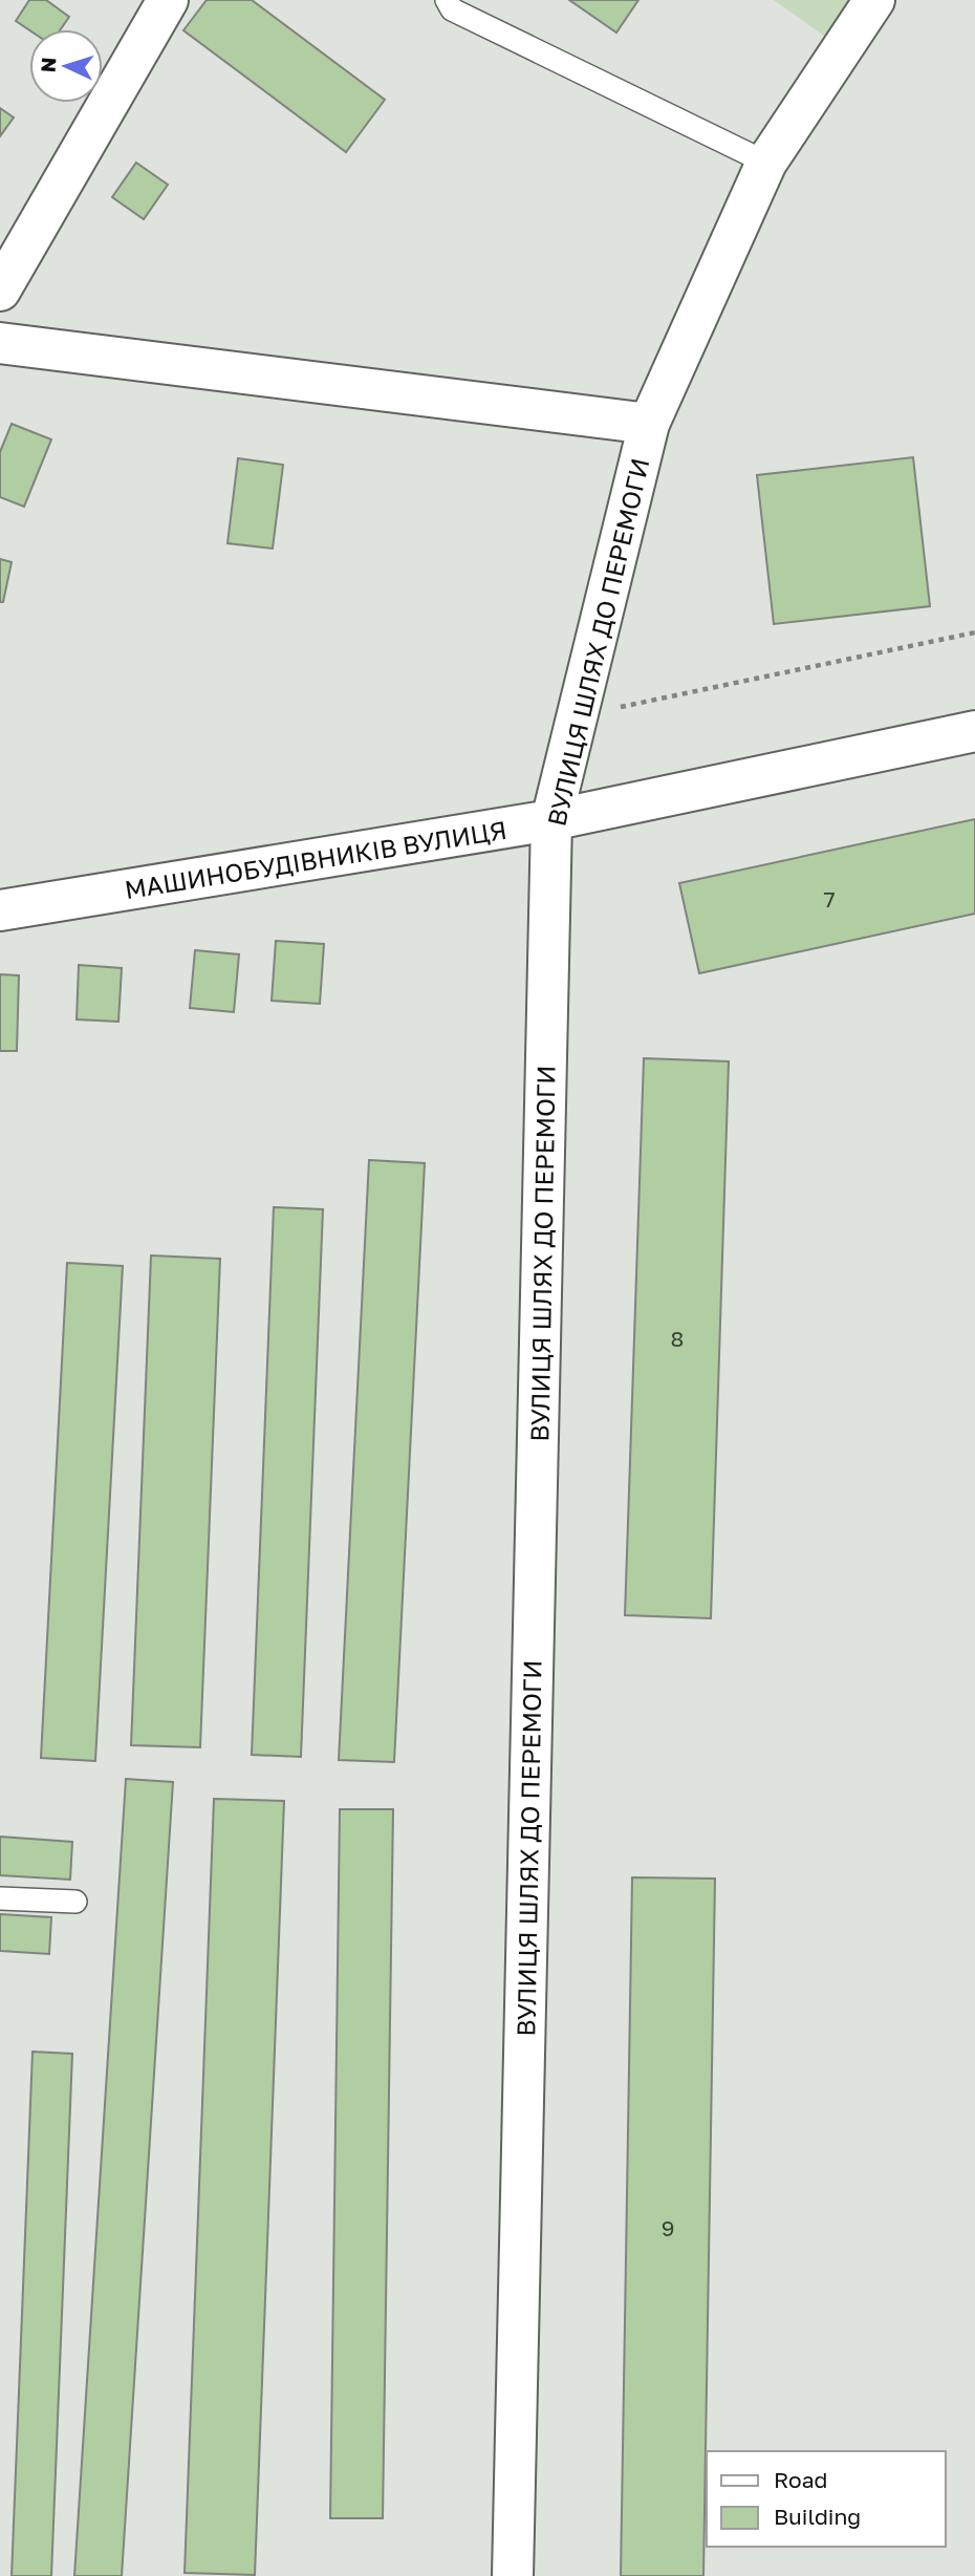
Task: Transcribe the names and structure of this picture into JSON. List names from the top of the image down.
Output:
{
  "streets": {
    "street": ["ВУЛИЦЯ ШЛЯХ ДО ПЕРЕМОГИ", "МАШИНОБУДІВНИКІВ ВУЛИЦЯ"]
  },
  "crossings": [
    ["ВУЛИЦЯ ШЛЯХ ДО ПЕРЕМОГИ", "МАШИНОБУДІВНИКІВ ВУЛИЦЯ"]
  ],
  "house_numbers": ["7", "8", "9"],
  "legend": ["Road", "Building"],
  "north": "left"
}
